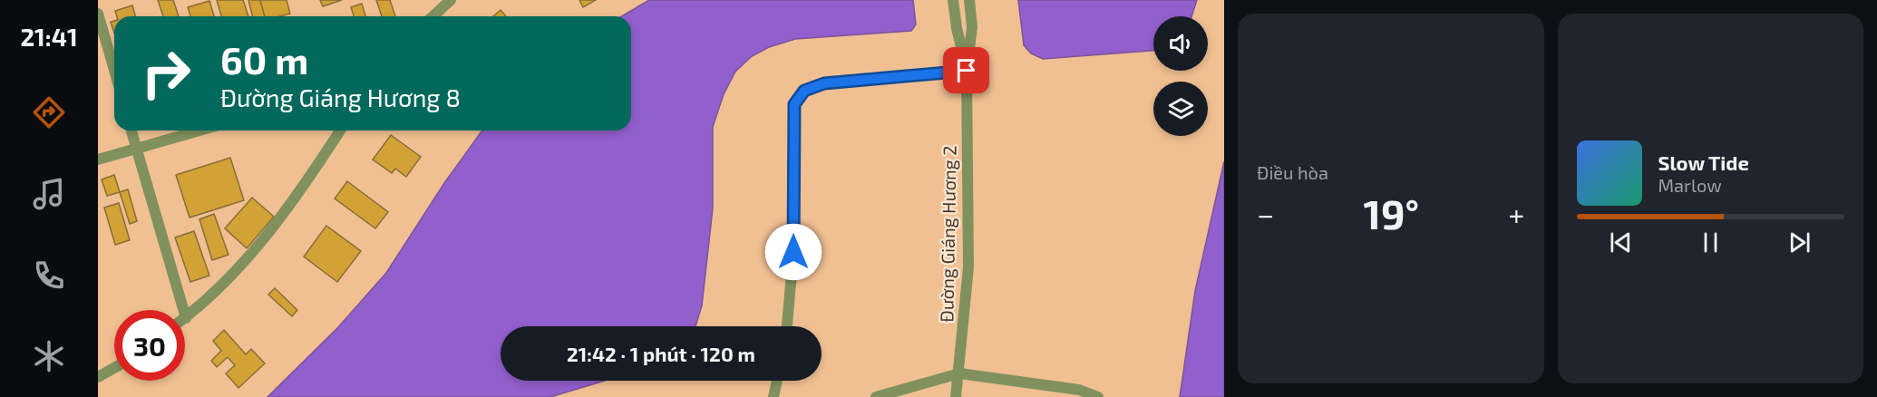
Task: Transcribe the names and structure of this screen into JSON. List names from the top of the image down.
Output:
{
  "streets": {
    "street": ["Đường Giáng Hương 2"]
  },
  "page": {
    "tabs": "21:41",
    "tile": "Điều hòa",
    "turn": ["60 m", "Đường Giáng Hương 8"],
    "song": ["Slow Tide", "Marlow"],
    "heat": ["−", "19°", "+"],
    "limit": "30",
    "trip": "21:42 · 1 phút · 120 m"
  }
}
